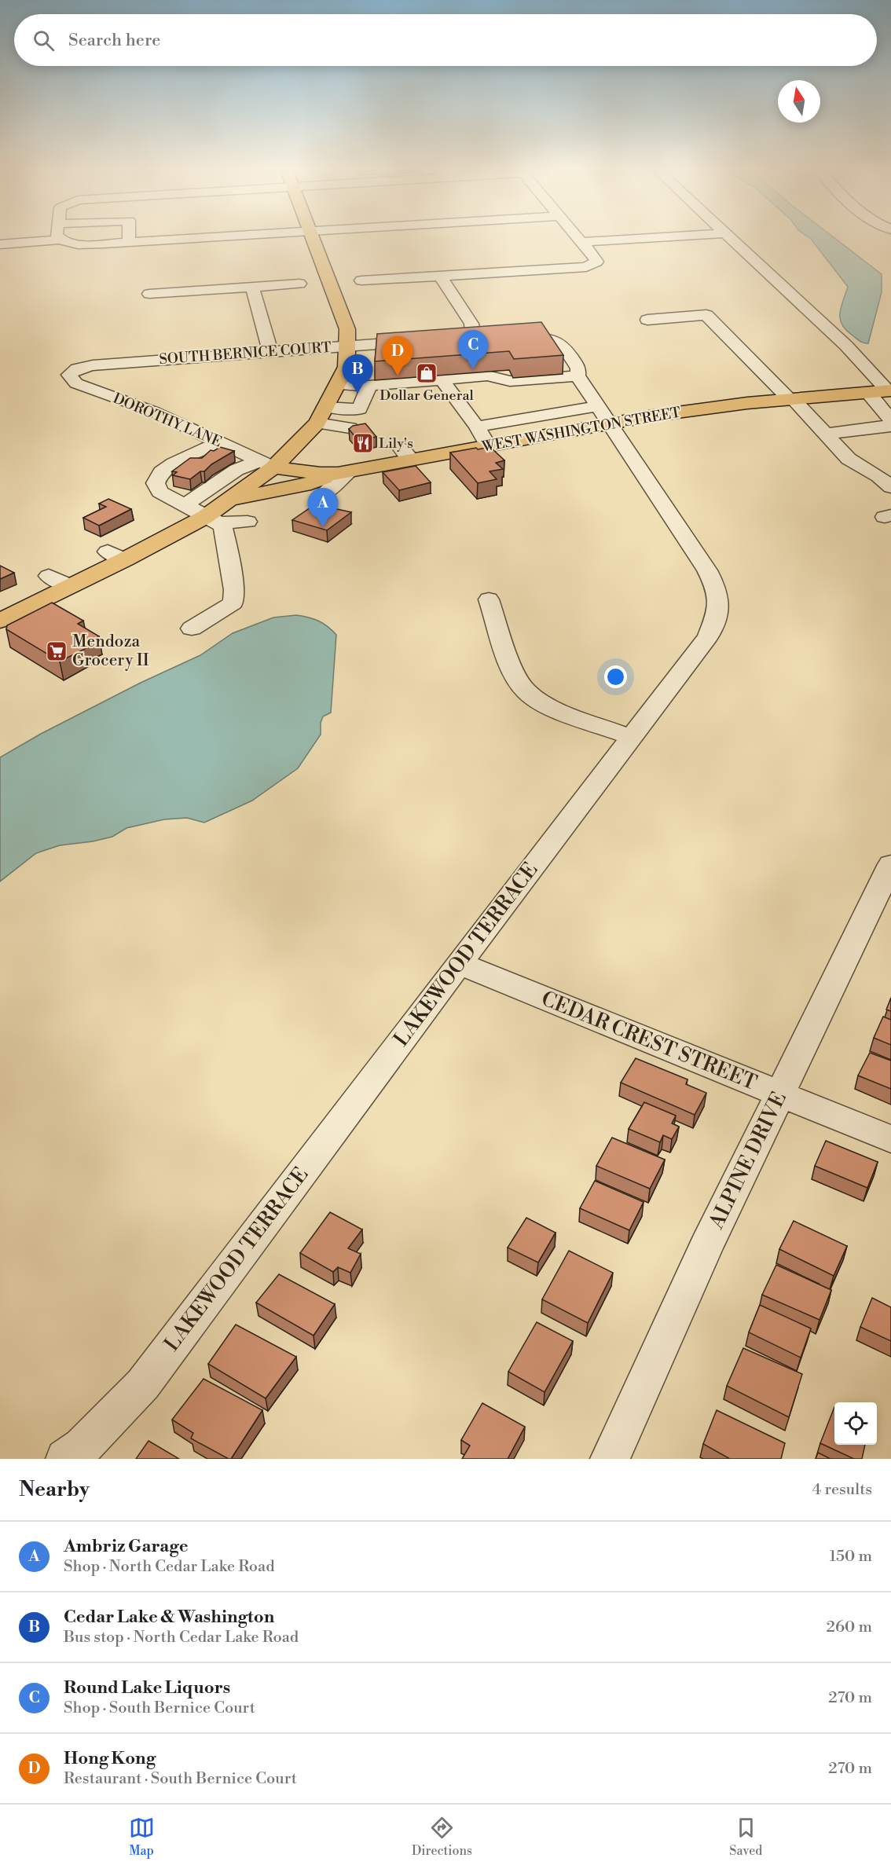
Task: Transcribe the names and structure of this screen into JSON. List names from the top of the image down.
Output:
{
  "streets": {
    "main road": ["WEST WASHINGTON STREET"],
    "street": [
      "SOUTH BERNICE COURT",
      "DOROTHY LANE",
      "LAKEWOOD TERRACE",
      "CEDAR CREST STREET",
      "ALPINE DRIVE"
    ]
  },
  "crossings": [
    ["SOUTH BERNICE COURT", "DOROTHY LANE"],
    ["DOROTHY LANE", "WEST WASHINGTON STREET"],
    ["WEST WASHINGTON STREET", "LAKEWOOD TERRACE"],
    ["LAKEWOOD TERRACE", "CEDAR CREST STREET"],
    ["CEDAR CREST STREET", "ALPINE DRIVE"]
  ],
  "places": {
    "shop": ["Dollar General"],
    "restaurant": ["Lily's"],
    "supermarket": ["Mendoza Grocery II"]
  },
  "north": "top",
  "page": {
    "search": "Search here",
    "pins": [
      "C",
      "D",
      "B",
      "A"
    ],
    "heading": ["Nearby", "4 results"],
    "list": [
      {
        "mark": "A",
        "name": "Ambriz Garage",
        "note": "Shop · North Cedar Lake Road",
        "value": "150 m"
      },
      {
        "mark": "B",
        "name": "Cedar Lake & Washington",
        "note": "Bus stop · North Cedar Lake Road",
        "value": "260 m"
      },
      {
        "mark": "C",
        "name": "Round Lake Liquors",
        "note": "Shop · South Bernice Court",
        "value": "270 m"
      },
      {
        "mark": "D",
        "name": "Hong Kong",
        "note": "Restaurant · South Bernice Court",
        "value": "270 m"
      }
    ],
    "nav": ["Map", "Directions", "Saved"]
  }
}
